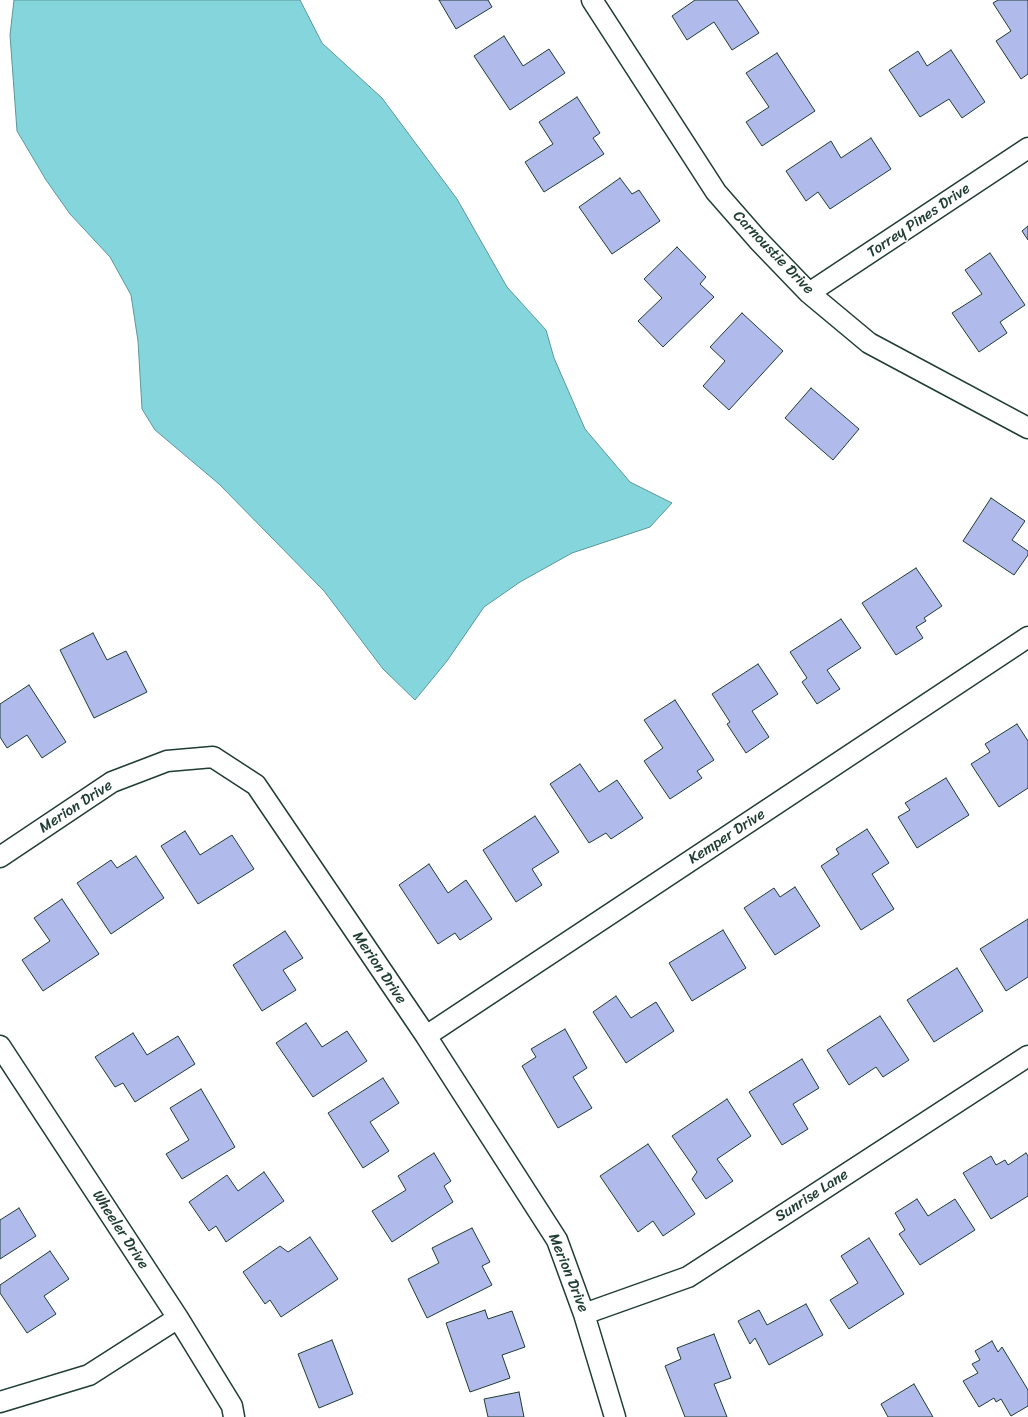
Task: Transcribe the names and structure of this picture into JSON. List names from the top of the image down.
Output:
{
  "streets": {
    "street": [
      "Torrey Pines Drive",
      "Carnoustie Drive",
      "Merion Drive",
      "Kemper Drive",
      "Sunrise Lane",
      "Wheeler Drive"
    ]
  },
  "crossings": [
    ["Torrey Pines Drive", "Carnoustie Drive"],
    ["Merion Drive", "Kemper Drive"],
    ["Merion Drive", "Sunrise Lane"]
  ]
}
